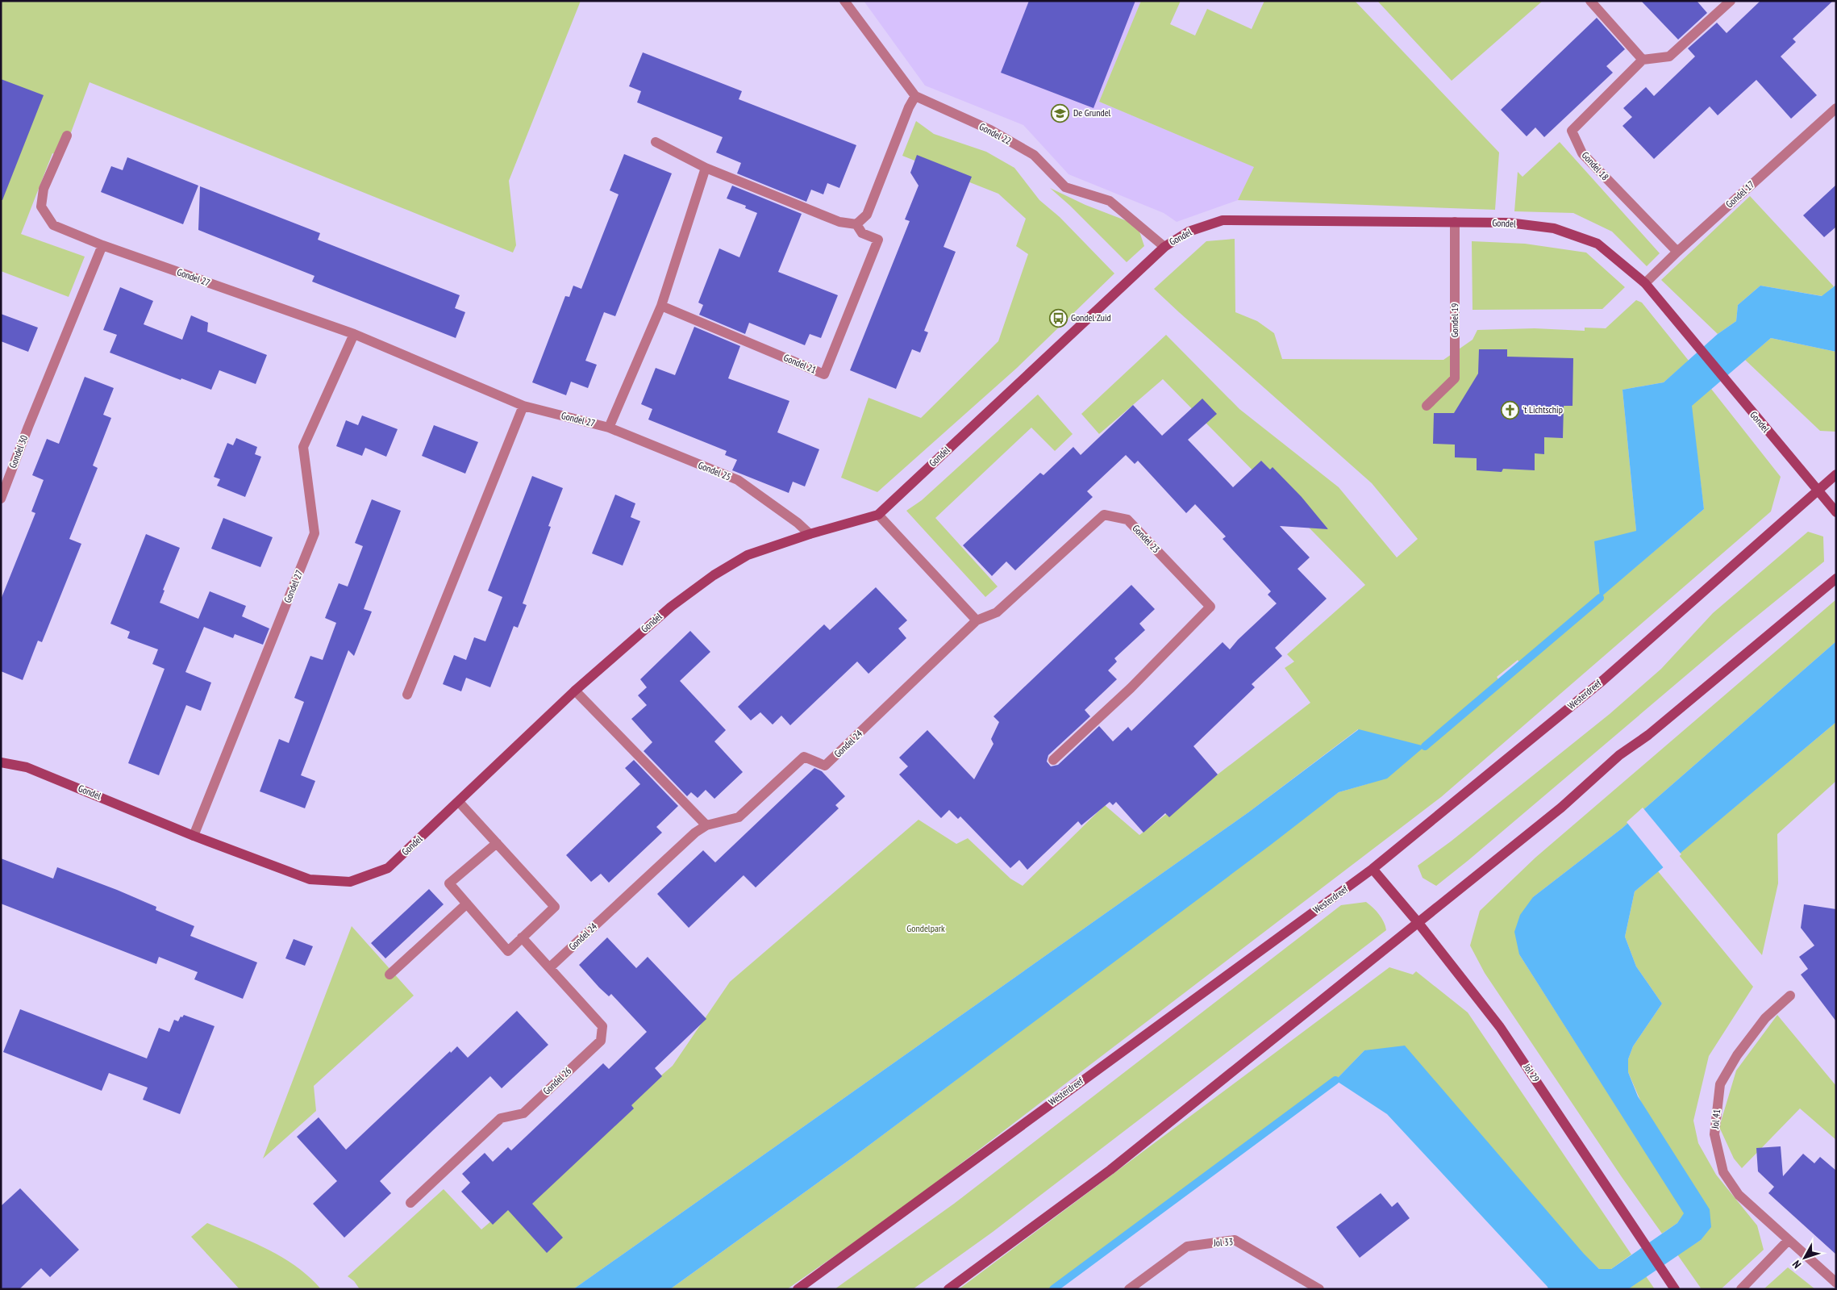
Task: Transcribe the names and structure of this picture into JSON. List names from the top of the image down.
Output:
{
  "streets": {
    "street": [
      "Gondel 22",
      "Gondel 18",
      "Gondel 17",
      "Gondel",
      "Gondel 27",
      "Gondel 19",
      "Gondel 21",
      "Gondel 30",
      "Gondel 25",
      "Gondel 23",
      "Westerdreef",
      "Gondel 24",
      "Jol 29",
      "Gondel 26",
      "Jol 41",
      "Jol 33"
    ]
  },
  "crossings": [
    ["Gondel 22", "Gondel"],
    ["Gondel 18", "Gondel 17"],
    ["Gondel 17", "Gondel"],
    ["Gondel", "Gondel 27"],
    ["Gondel", "Gondel 19"],
    ["Gondel", "Gondel 25"],
    ["Gondel", "Westerdreef"],
    ["Gondel 27", "Gondel 30"],
    ["Gondel 27", "Gondel 25"],
    ["Gondel 23", "Gondel 24"],
    ["Westerdreef", "Jol 29"],
    ["Gondel 24", "Gondel 26"]
  ],
  "parks": ["Gondelpark"],
  "places": {
    "school or university": ["De Grundel"],
    "bus stop": ["Gondel Zuid"],
    "church": ["'t Lichtschip"]
  },
  "north": "bottom left"
}
